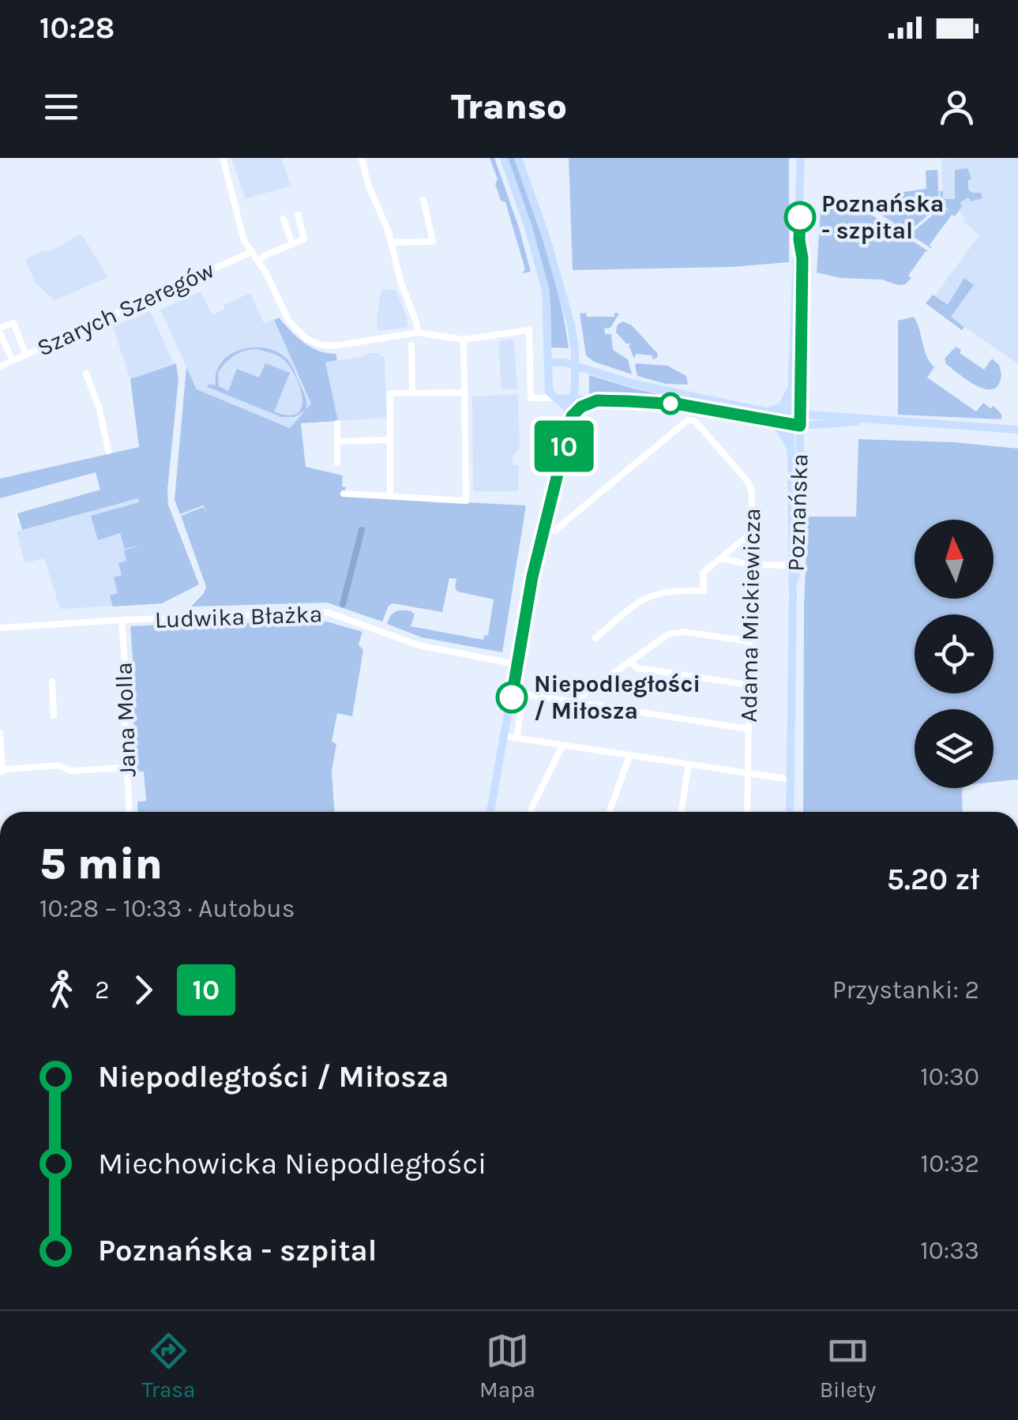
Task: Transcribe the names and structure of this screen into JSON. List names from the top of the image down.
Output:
{
  "streets": {
    "street": [
      "Szarych Szeregów",
      "Poznańska",
      "Adama Mickiewicza",
      "Ludwika Błażka",
      "Jana Molla"
    ]
  },
  "crossings": [
    ["Ludwika Błażka", "Jana Molla"]
  ],
  "places": ["Poznańska - szpital", "Niepodległości / Miłosza"],
  "lines": ["bus line 10"],
  "north": "top",
  "page": {
    "status": "10:28",
    "header": "Transo",
    "on_map": "10",
    "heading": ["5 min", "10:28 – 10:33 · Autobus", "5.20 zł"],
    "legs": ["2", "10", "Przystanki: 2"],
    "list": [
      {
        "name": "Niepodległości / Miłosza",
        "value": "10:30"
      },
      {
        "name": "Miechowicka Niepodległości",
        "value": "10:32"
      },
      {
        "name": "Poznańska - szpital",
        "value": "10:33"
      }
    ],
    "tabs": ["Trasa", "Mapa", "Bilety"]
  }
}
